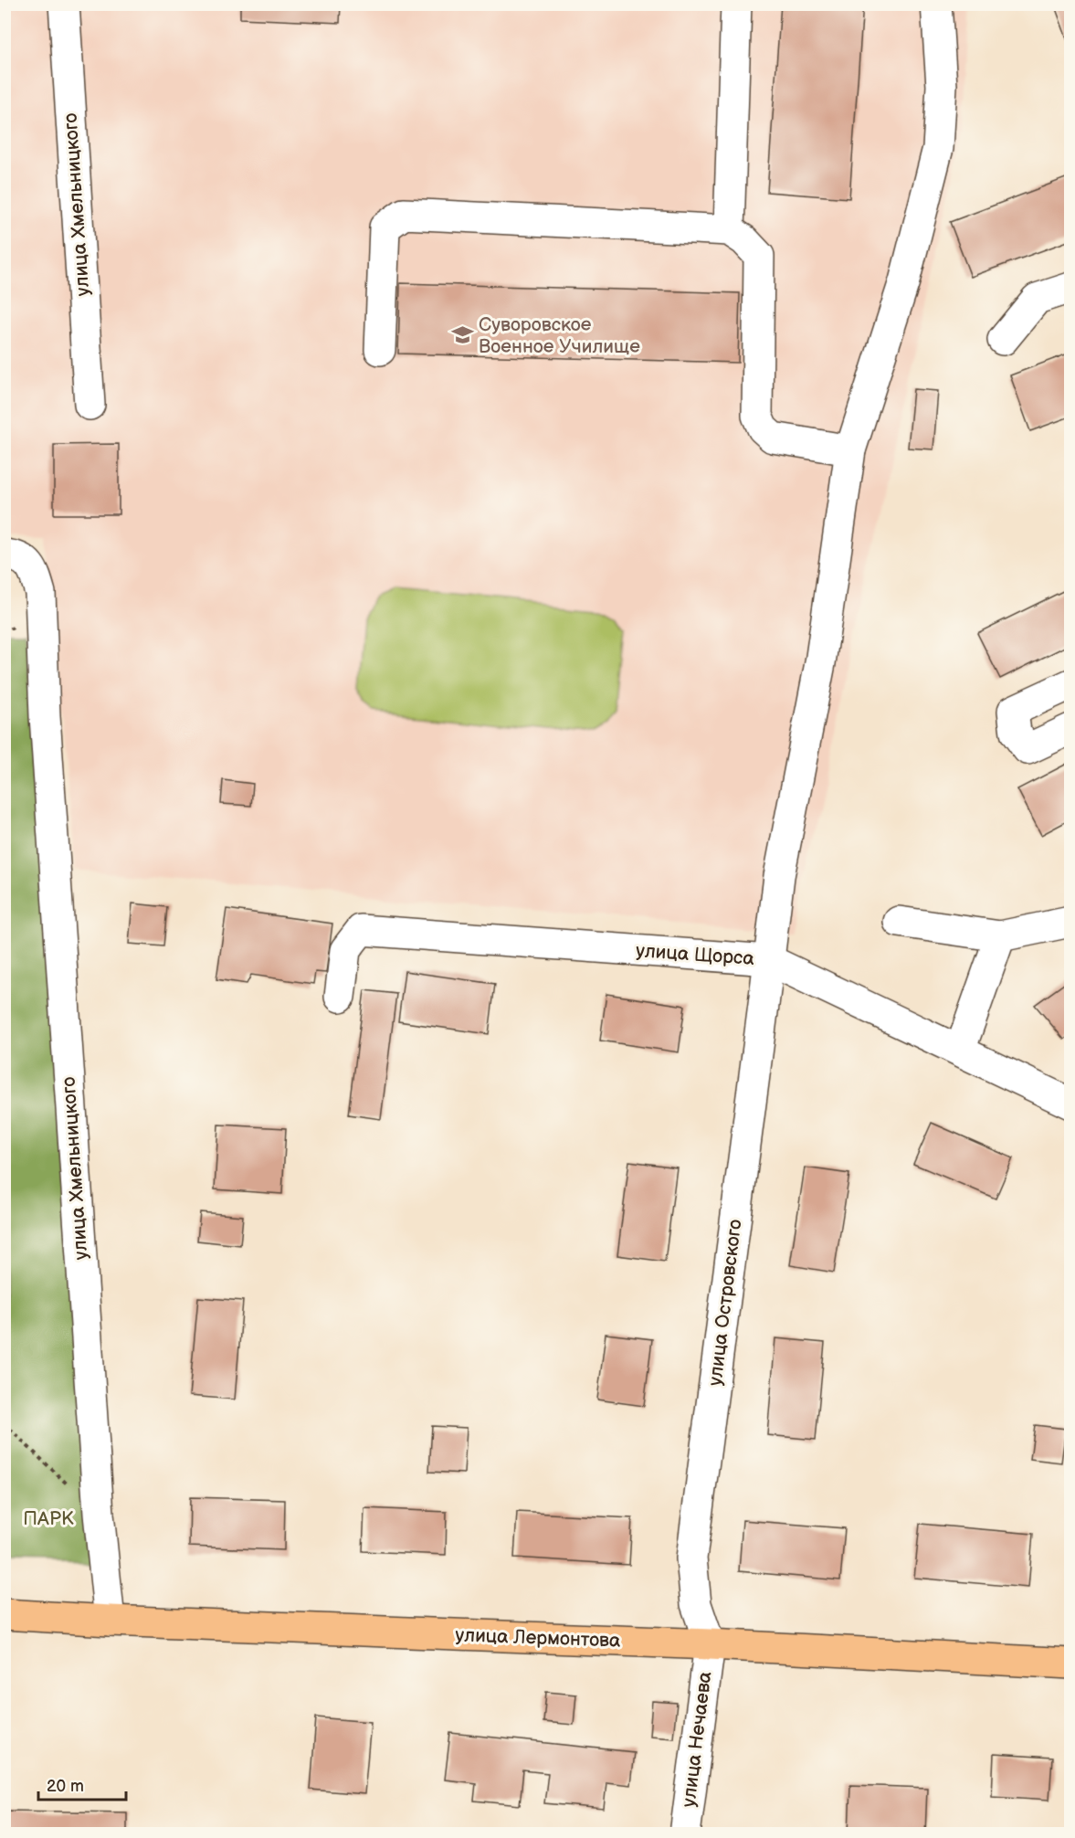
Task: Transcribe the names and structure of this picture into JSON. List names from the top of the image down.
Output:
{
  "streets": {
    "main road": ["улица Лермонтова"],
    "street": [
      "улица Хмельницкого",
      "улица Щорса",
      "улица Островского",
      "улица Нечаева"
    ]
  },
  "crossings": [
    ["улица Хмельницкого", "улица Лермонтова"],
    ["улица Щорса", "улица Островского"],
    ["улица Островского", "улица Лермонтова"],
    ["улица Островского", "улица Нечаева"],
    ["улица Лермонтова", "улица Нечаева"]
  ],
  "parks": ["ПАРК"],
  "places": {
    "school or university": ["Суворовское Военное Училище"]
  },
  "scale_bar": "20 m"
}
